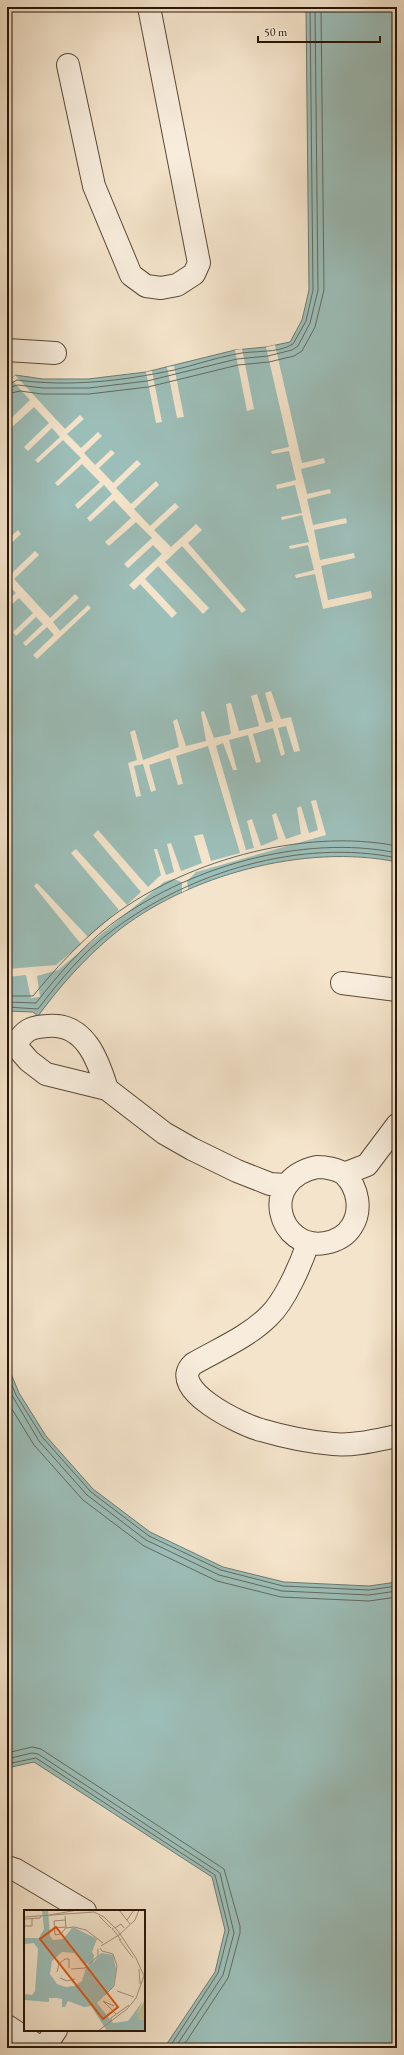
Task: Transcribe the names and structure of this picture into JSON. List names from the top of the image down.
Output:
{
  "scale_bar": "50 m"
}
